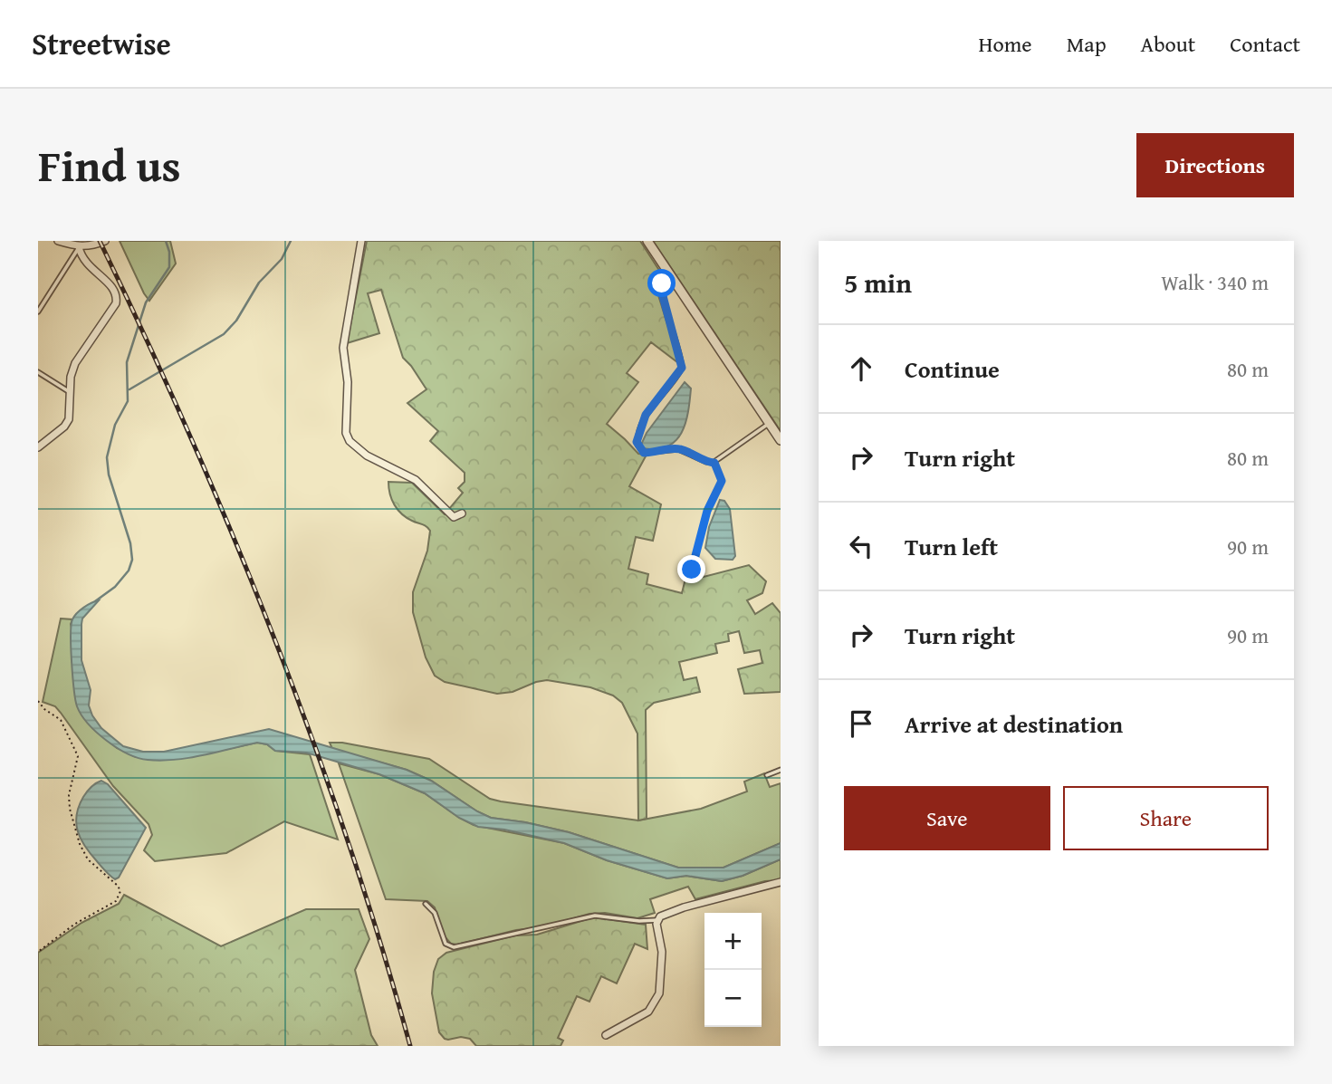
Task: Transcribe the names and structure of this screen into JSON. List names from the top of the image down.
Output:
{
  "page": {
    "header": "Streetwise",
    "nav": [
      "Home",
      "Map",
      "About",
      "Contact"
    ],
    "title": "Find us",
    "buttons": [
      "Directions",
      ["Save", "Share"]
    ],
    "heading": ["5 min", "Walk · 340 m"],
    "list": [
      ["Continue", "80 m"],
      ["Turn right", "80 m"],
      ["Turn left", "90 m"],
      ["Turn right", "90 m"],
      "Arrive at destination"
    ],
    "map_buttons": ["+", "−"]
  }
}
